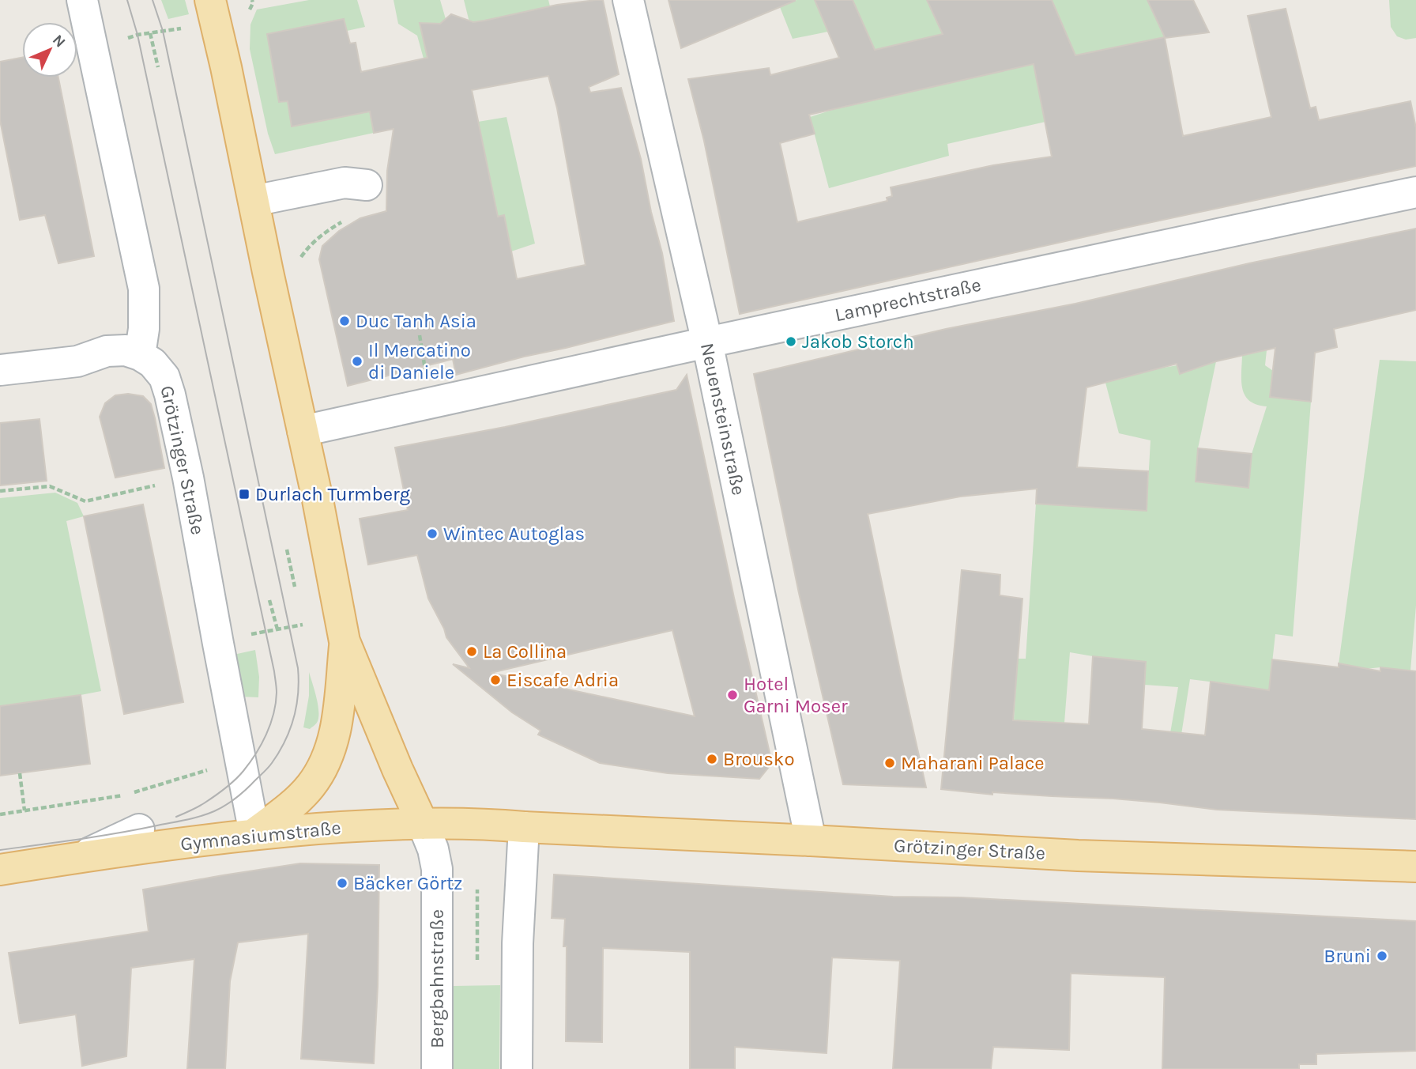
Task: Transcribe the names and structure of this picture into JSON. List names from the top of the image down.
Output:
{
  "streets": {
    "main road": ["Grötzinger Straße", "Gymnasiumstraße"],
    "street": ["Lamprechtstraße", "Neuensteinstraße", "Bergbahnstraße"]
  },
  "crossings": [
    ["Lamprechtstraße", "Neuensteinstraße"],
    ["Neuensteinstraße", "Grötzinger Straße"],
    ["Grötzinger Straße", "Gymnasiumstraße"],
    ["Gymnasiumstraße", "Bergbahnstraße"]
  ],
  "places": {
    "other": [
      "Duc Tanh Asia",
      "Jakob Storch",
      "Il Mercatino di Daniele",
      "Wintec Autoglas",
      "La Collina",
      "Eiscafe Adria",
      "Hotel Garni Moser",
      "Brousko",
      "Maharani Palace",
      "Bäcker Görtz",
      "Bruni"
    ],
    "transit": ["Durlach Turmberg"]
  },
  "north": "top right"
}
